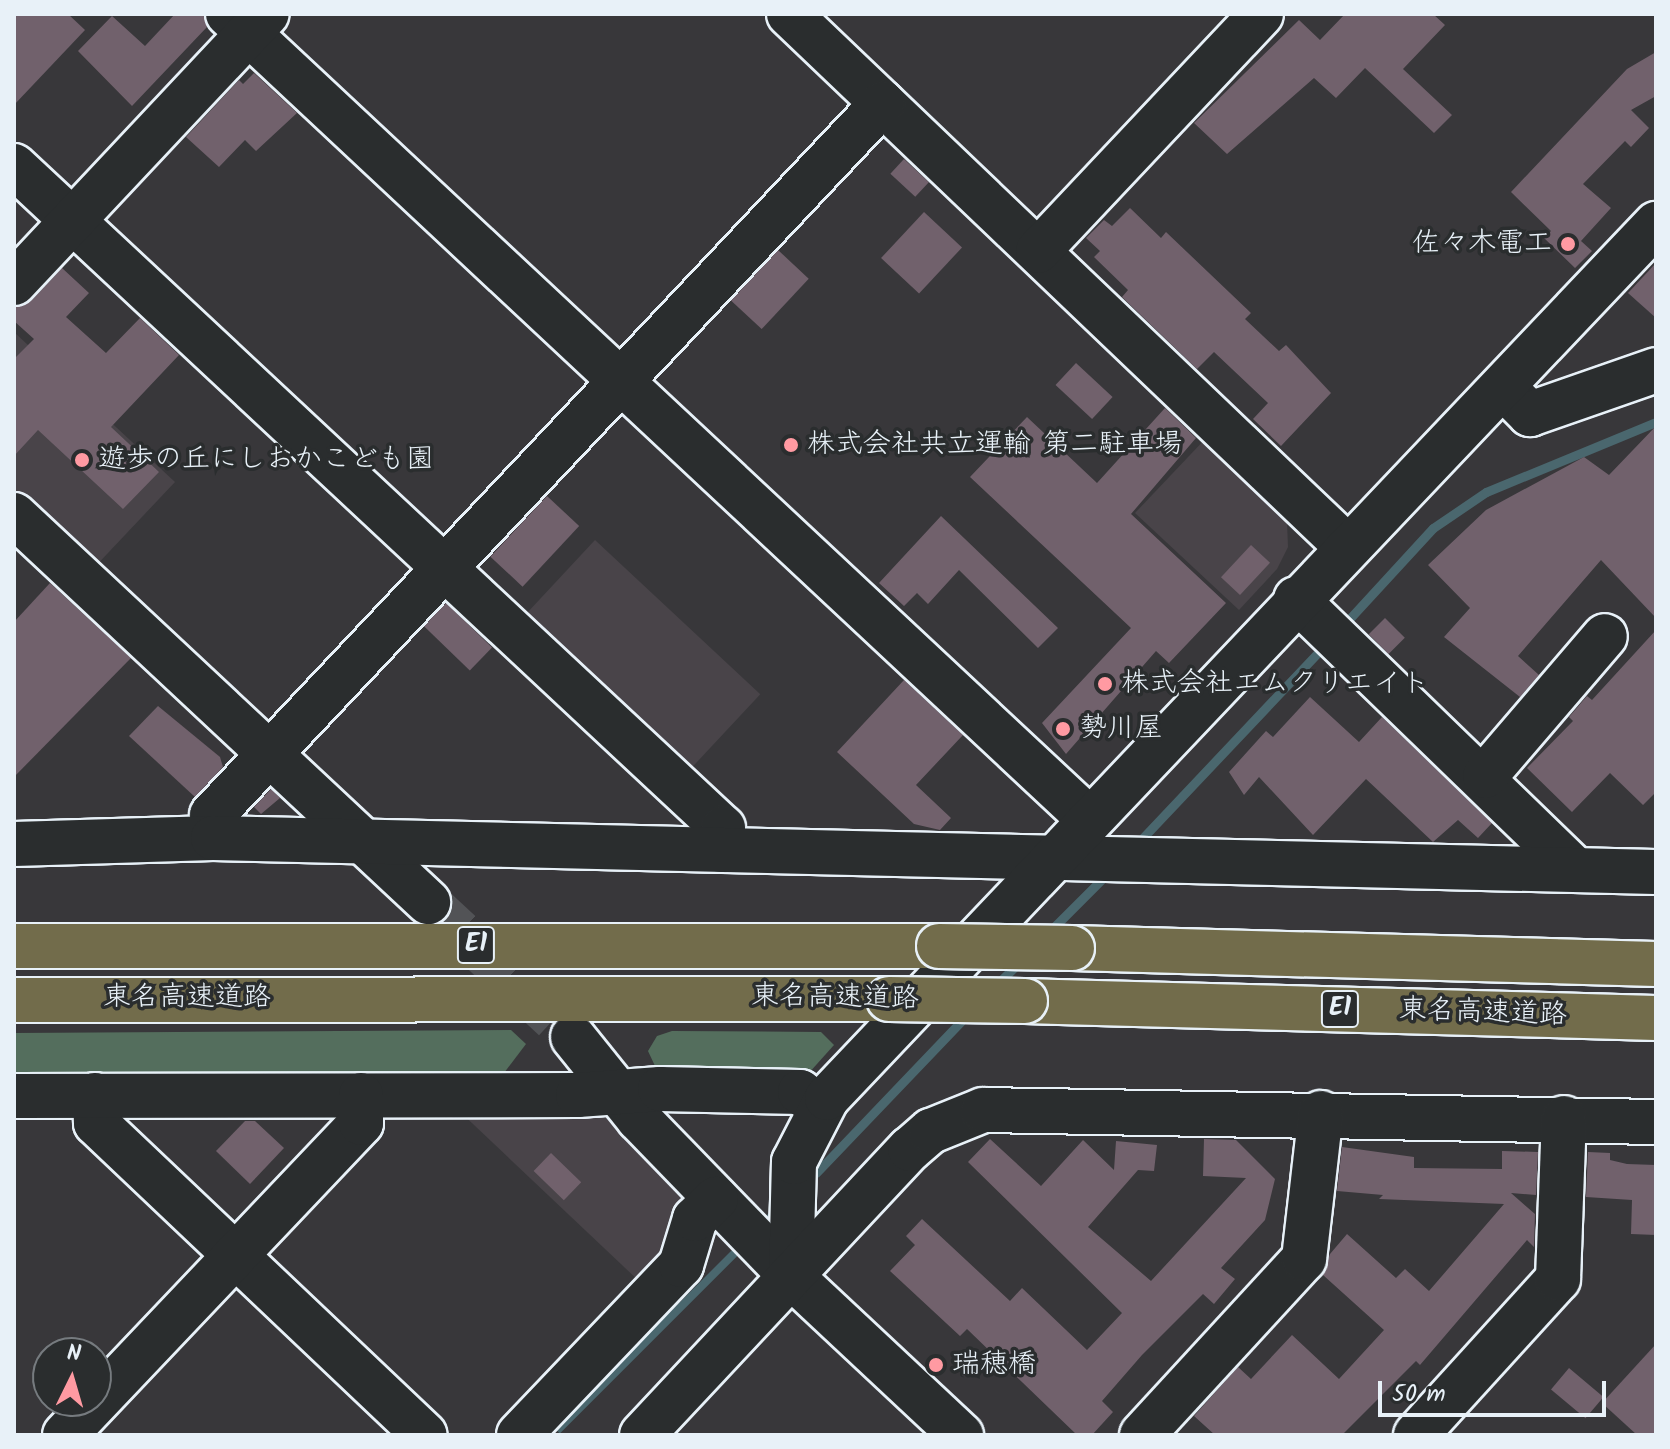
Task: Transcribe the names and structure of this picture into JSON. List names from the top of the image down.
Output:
{
  "streets": {
    "highway": ["E1", "東名高速道路"]
  },
  "places": [
    "佐々木電工",
    "株式会社共立運輸 第二駐車場",
    "遊歩の丘にしおかこども園",
    "株式会社エムクリエイト",
    "勢川屋",
    "瑞穂橋"
  ],
  "scale_bar": "50 m",
  "north": "top"
}
